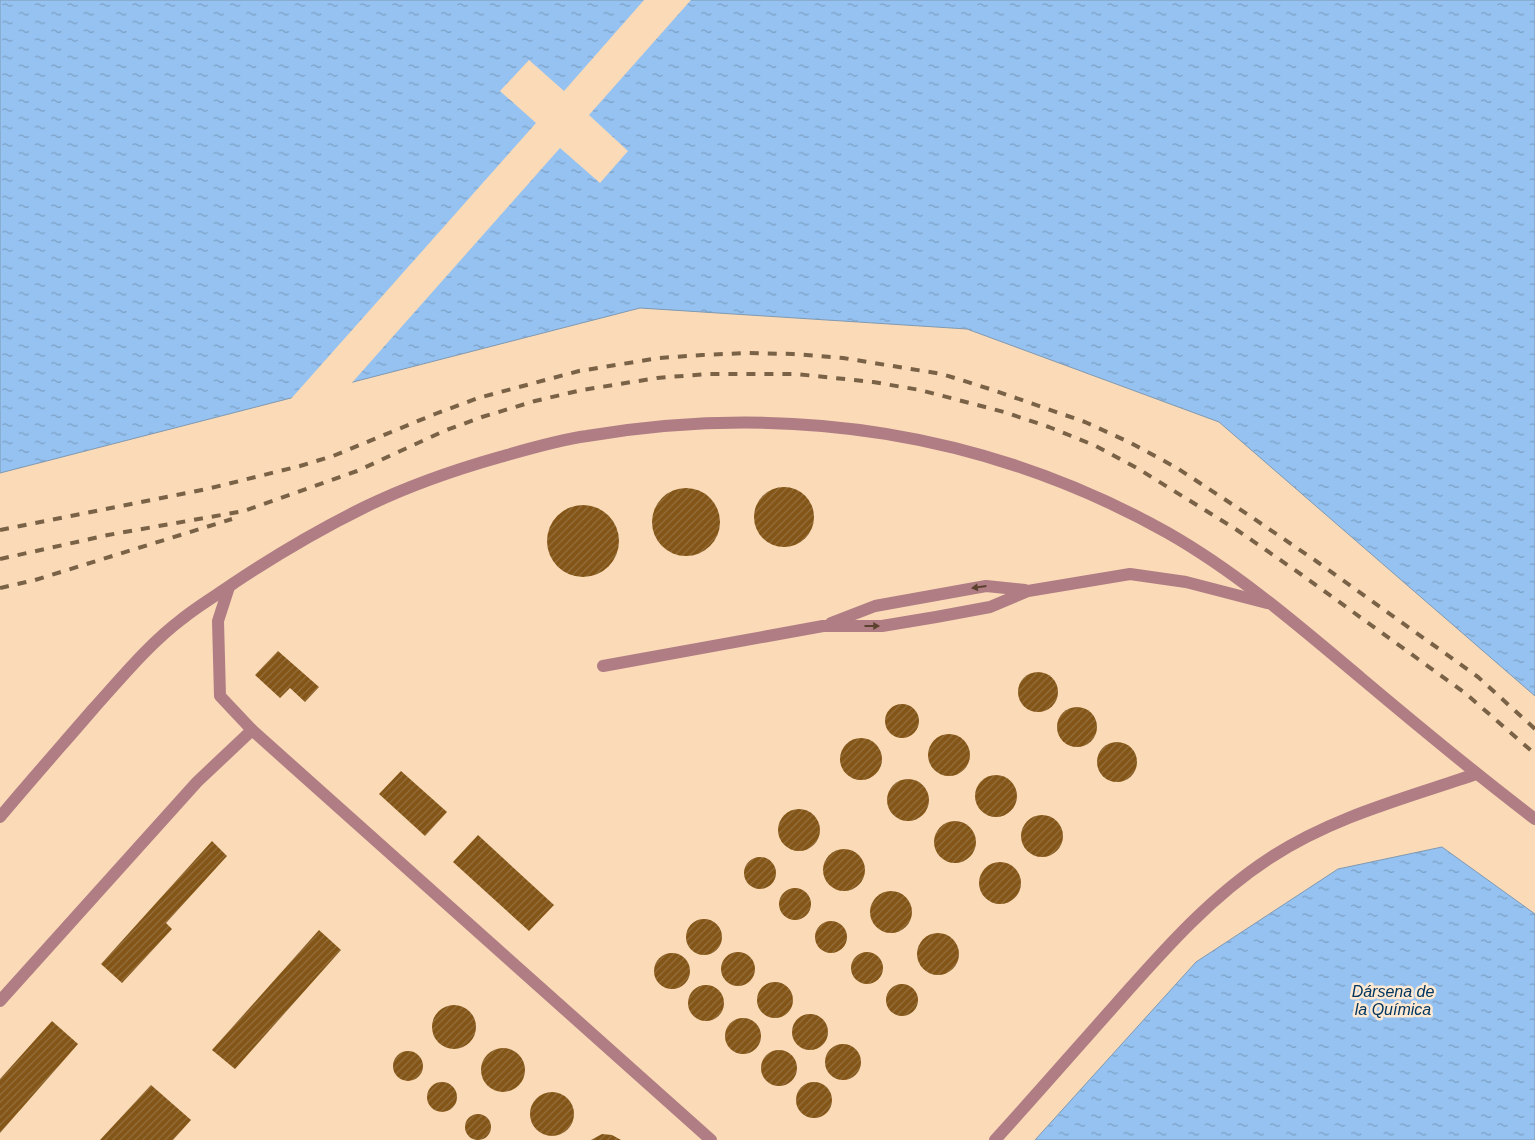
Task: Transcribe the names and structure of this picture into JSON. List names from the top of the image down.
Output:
{
  "water": ["Dársena de la Química"]
}
